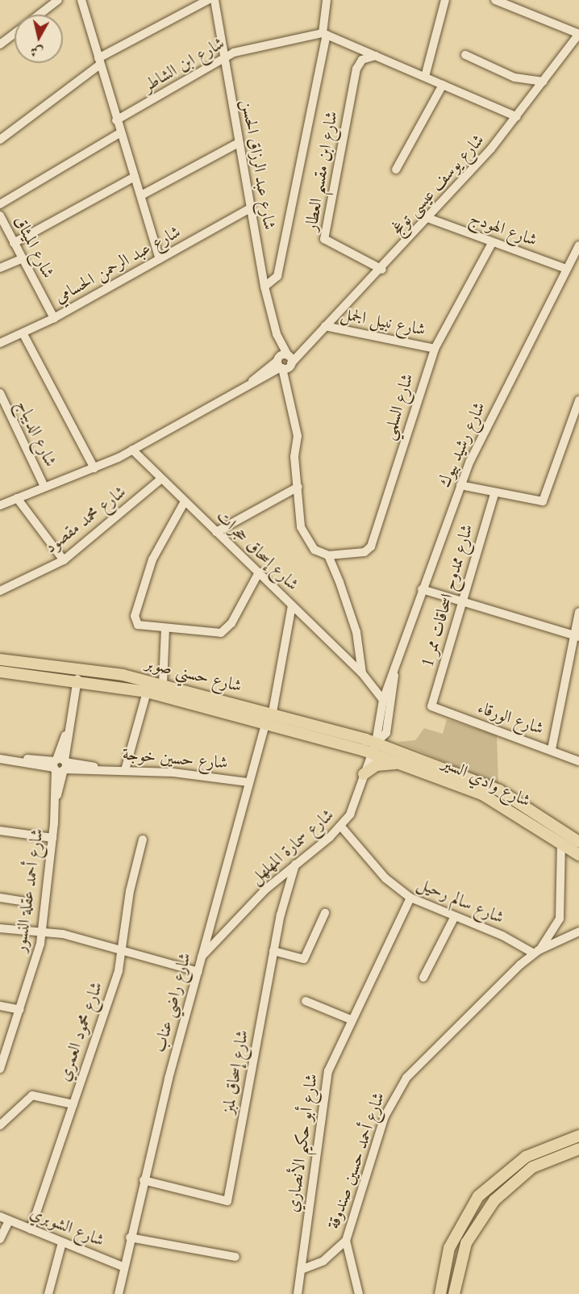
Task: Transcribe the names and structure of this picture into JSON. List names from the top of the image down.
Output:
{
  "streets": {
    "main road": ["شارع حسني صوبر", "شارع وادي السير"],
    "street": [
      "شارع ابن الشاطر",
      "شارع عبد الرزاق الحسن",
      "شارع ابن مقسم العطار",
      "شارع يوسف عيسى توغج",
      "شارع الهودج",
      "شارع الميثاق",
      "شارع عبد الرحمن الحسامي",
      "شارع نبيل الجمل",
      "شارع السلمي",
      "شارع الديباج",
      "شارع رشيد بيوك",
      "شارع محمد مقصود",
      "شارع إسحاق حجرات",
      "شارع ممدوح اسحاقات ممر 1",
      "شارع الورقاء",
      "شارع حسين خوجة",
      "شارع سمارة المهلهل",
      "شارع أحمد عقلة النسور",
      "شارع سالم رحيل",
      "شارع راضي عناب",
      "شارع محمود العمري",
      "شارع إسحاق لمبز",
      "شارع أبو حكيم الأنصاري",
      "شارع أحمد حسين صندوقة",
      "شارع الشوبري"
    ]
  },
  "crossings": [
    ["شارع ابن الشاطر", "شارع عبد الرزاق الحسن"],
    ["شارع عبد الرزاق الحسن", "شارع يوسف عيسى توغج"],
    ["شارع عبد الرزاق الحسن", "شارع عبد الرحمن الحسامي"],
    ["شارع عبد الرزاق الحسن", "شارع السلمي"],
    ["شارع ابن مقسم العطار", "شارع يوسف عيسى توغج"],
    ["شارع يوسف عيسى توغج", "شارع الهودج"],
    ["شارع يوسف عيسى توغج", "شارع نبيل الجمل"],
    ["شارع الهودج", "شارع السلمي"],
    ["شارع الهودج", "شارع رشيد بيوك"],
    ["شارع الميثاق", "شارع عبد الرحمن الحسامي"],
    ["شارع نبيل الجمل", "شارع السلمي"],
    ["شارع رشيد بيوك", "شارع إسحاق حجرات"],
    ["شارع رشيد بيوك", "شارع حسني صوبر"],
    ["شارع رشيد بيوك", "شارع وادي السير"],
    ["شارع رشيد بيوك", "شارع سمارة المهلهل"],
    ["شارع محمد مقصود", "شارع إسحاق حجرات"],
    ["شارع إسحاق حجرات", "شارع راضي عناب"],
    ["شارع ممدوح اسحاقات ممر 1", "شارع الورقاء"],
    ["شارع حسني صوبر", "شارع وادي السير"],
    ["شارع حسني صوبر", "شارع سمارة المهلهل"],
    ["شارع حسني صوبر", "شارع أحمد عقلة النسور"],
    ["شارع حسني صوبر", "شارع راضي عناب"],
    ["شارع حسين خوجة", "شارع أحمد عقلة النسور"],
    ["شارع حسين خوجة", "شارع راضي عناب"],
    ["شارع وادي السير", "شارع سمارة المهلهل"],
    ["شارع وادي السير", "شارع أحمد حسين صندوقة"],
    ["شارع سمارة المهلهل", "شارع سالم رحيل"],
    ["شارع سمارة المهلهل", "شارع راضي عناب"],
    ["شارع سمارة المهلهل", "شارع إسحاق لمبز"],
    ["شارع سالم رحيل", "شارع أبو حكيم الأنصاري"],
    ["شارع سالم رحيل", "شارع أحمد حسين صندوقة"],
    ["شارع راضي عناب", "شارع إسحاق لمبز"],
    ["شارع راضي عناب", "شارع الشوبري"],
    ["شارع محمود العمري", "شارع الشوبري"],
    ["شارع أبو حكيم الأنصاري", "شارع أحمد حسين صندوقة"]
  ],
  "north": "bottom"
}
